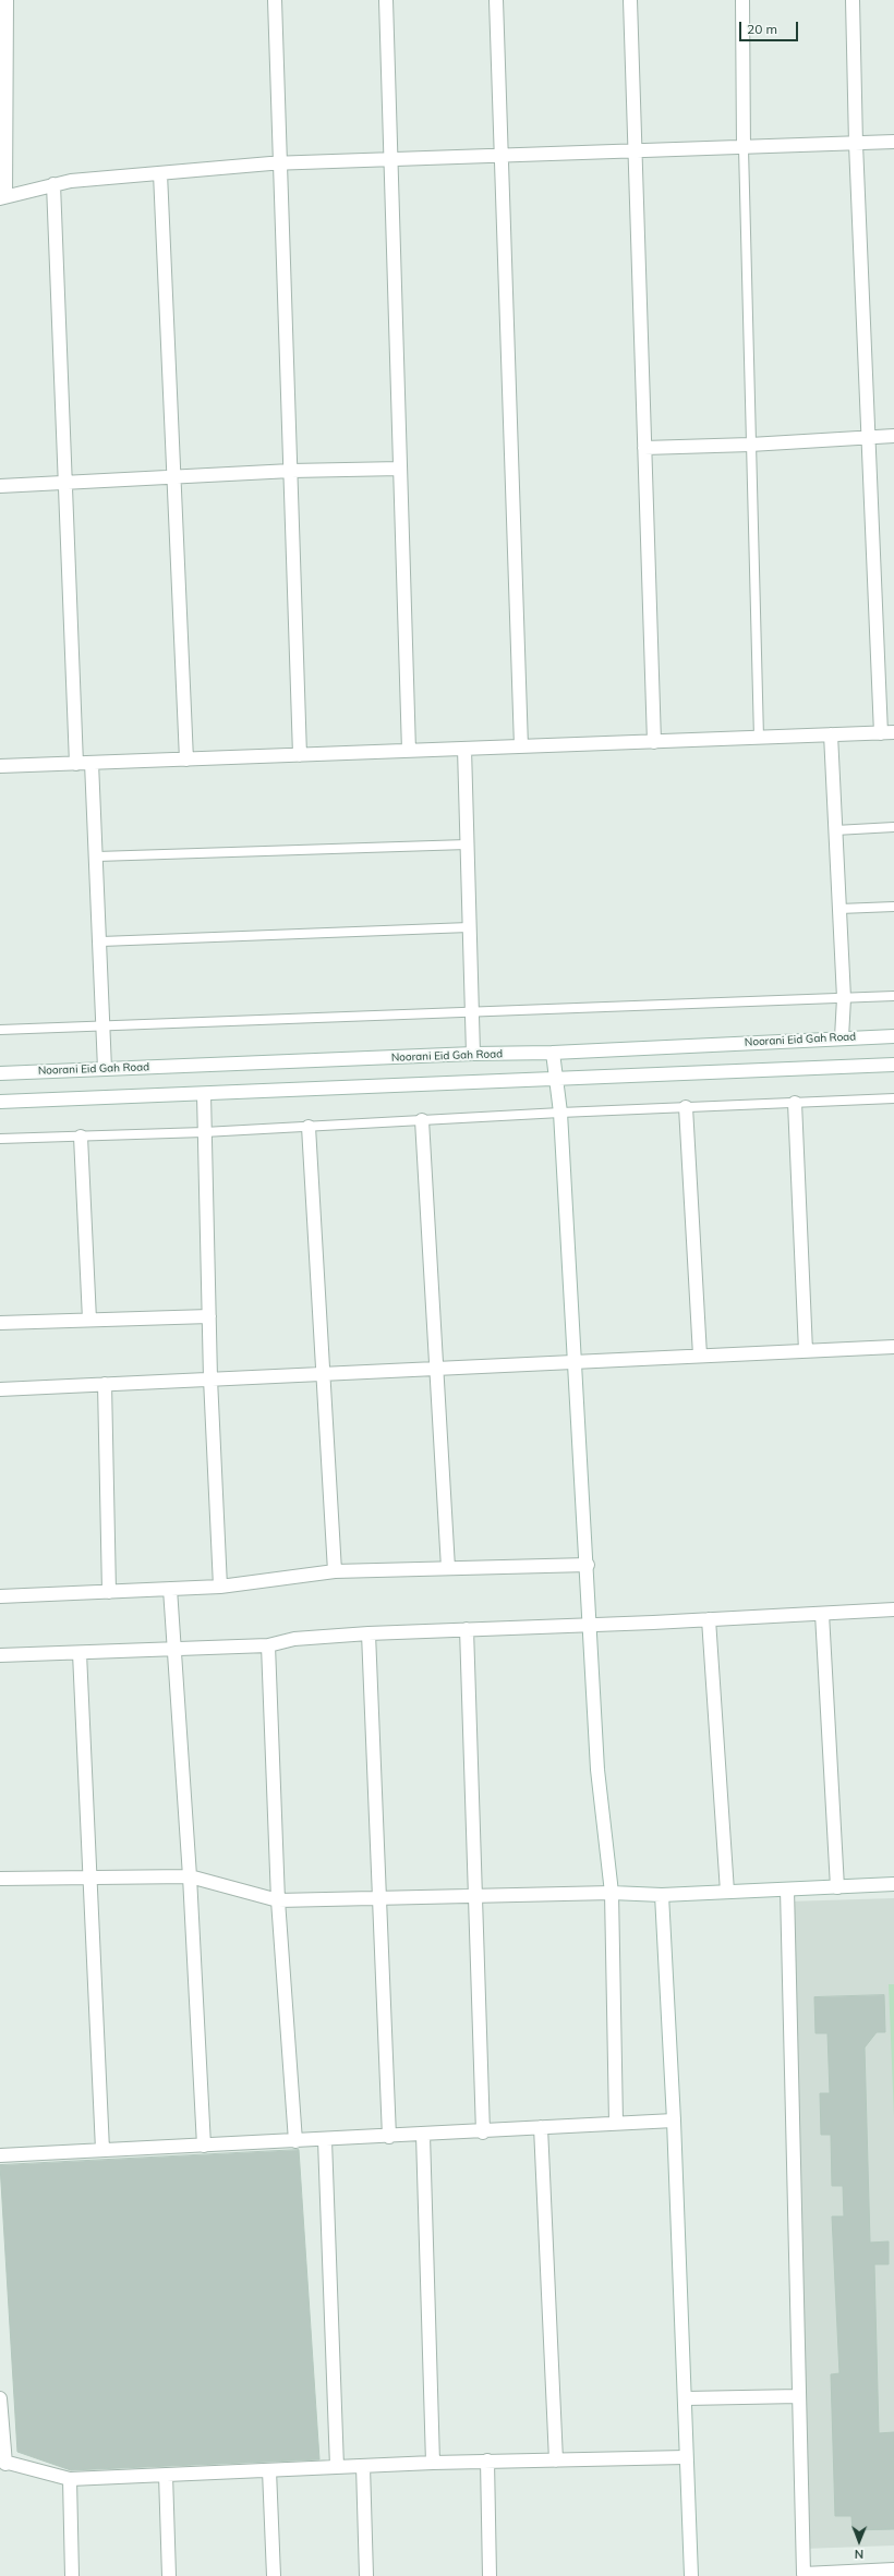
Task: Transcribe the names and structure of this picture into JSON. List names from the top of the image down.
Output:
{
  "streets": {
    "street": ["Noorani Eid Gah Road"]
  },
  "scale_bar": "20 m",
  "north": "bottom"
}
